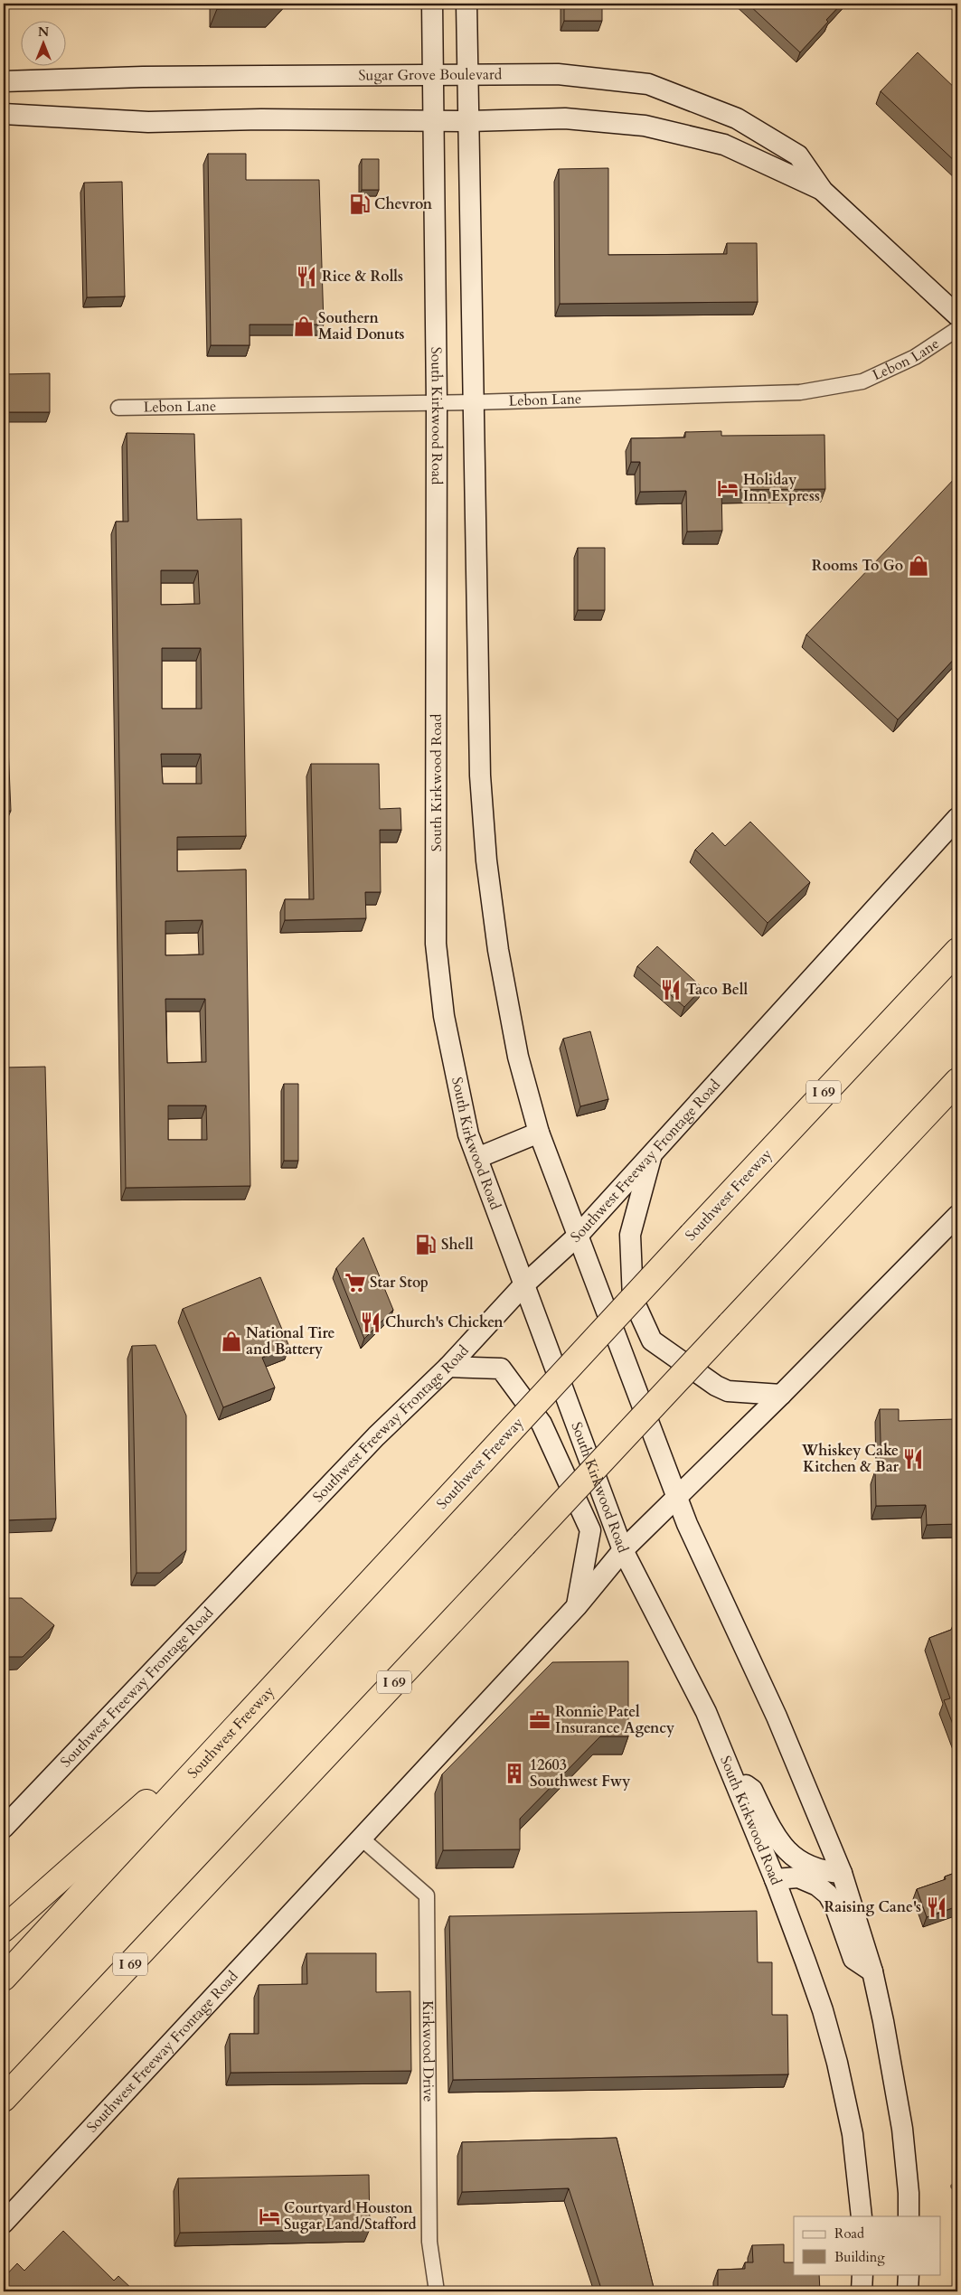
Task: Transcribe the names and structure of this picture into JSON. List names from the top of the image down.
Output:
{
  "streets": {
    "highway": ["I 69", "Southwest Freeway"],
    "main road": ["Sugar Grove Boulevard", "South Kirkwood Road", "Southwest Freeway Frontage Road"],
    "street": ["Lebon Lane", "Kirkwood Drive"]
  },
  "crossings": [
    ["Sugar Grove Boulevard", "South Kirkwood Road"],
    ["Lebon Lane", "South Kirkwood Road"],
    ["South Kirkwood Road", "Southwest Freeway Frontage Road"],
    ["Southwest Freeway Frontage Road", "Kirkwood Drive"]
  ],
  "places": {
    "fuel station": ["Chevron", "Shell"],
    "restaurant": [
      "Rice & Rolls",
      "Taco Bell",
      "Church's Chicken",
      "Whiskey Cake Kitchen & Bar",
      "Raising Cane's"
    ],
    "shop": ["Southern Maid Donuts", "Rooms To Go", "National Tire and Battery"],
    "hotel": ["Holiday Inn Express", "Courtyard Houston Sugar Land/Stafford"],
    "supermarket": ["Star Stop"],
    "office": ["Ronnie Patel Insurance Agency"],
    "building": ["12603 Southwest Fwy"]
  },
  "legend": ["Road", "Building"],
  "north": "top"
}
